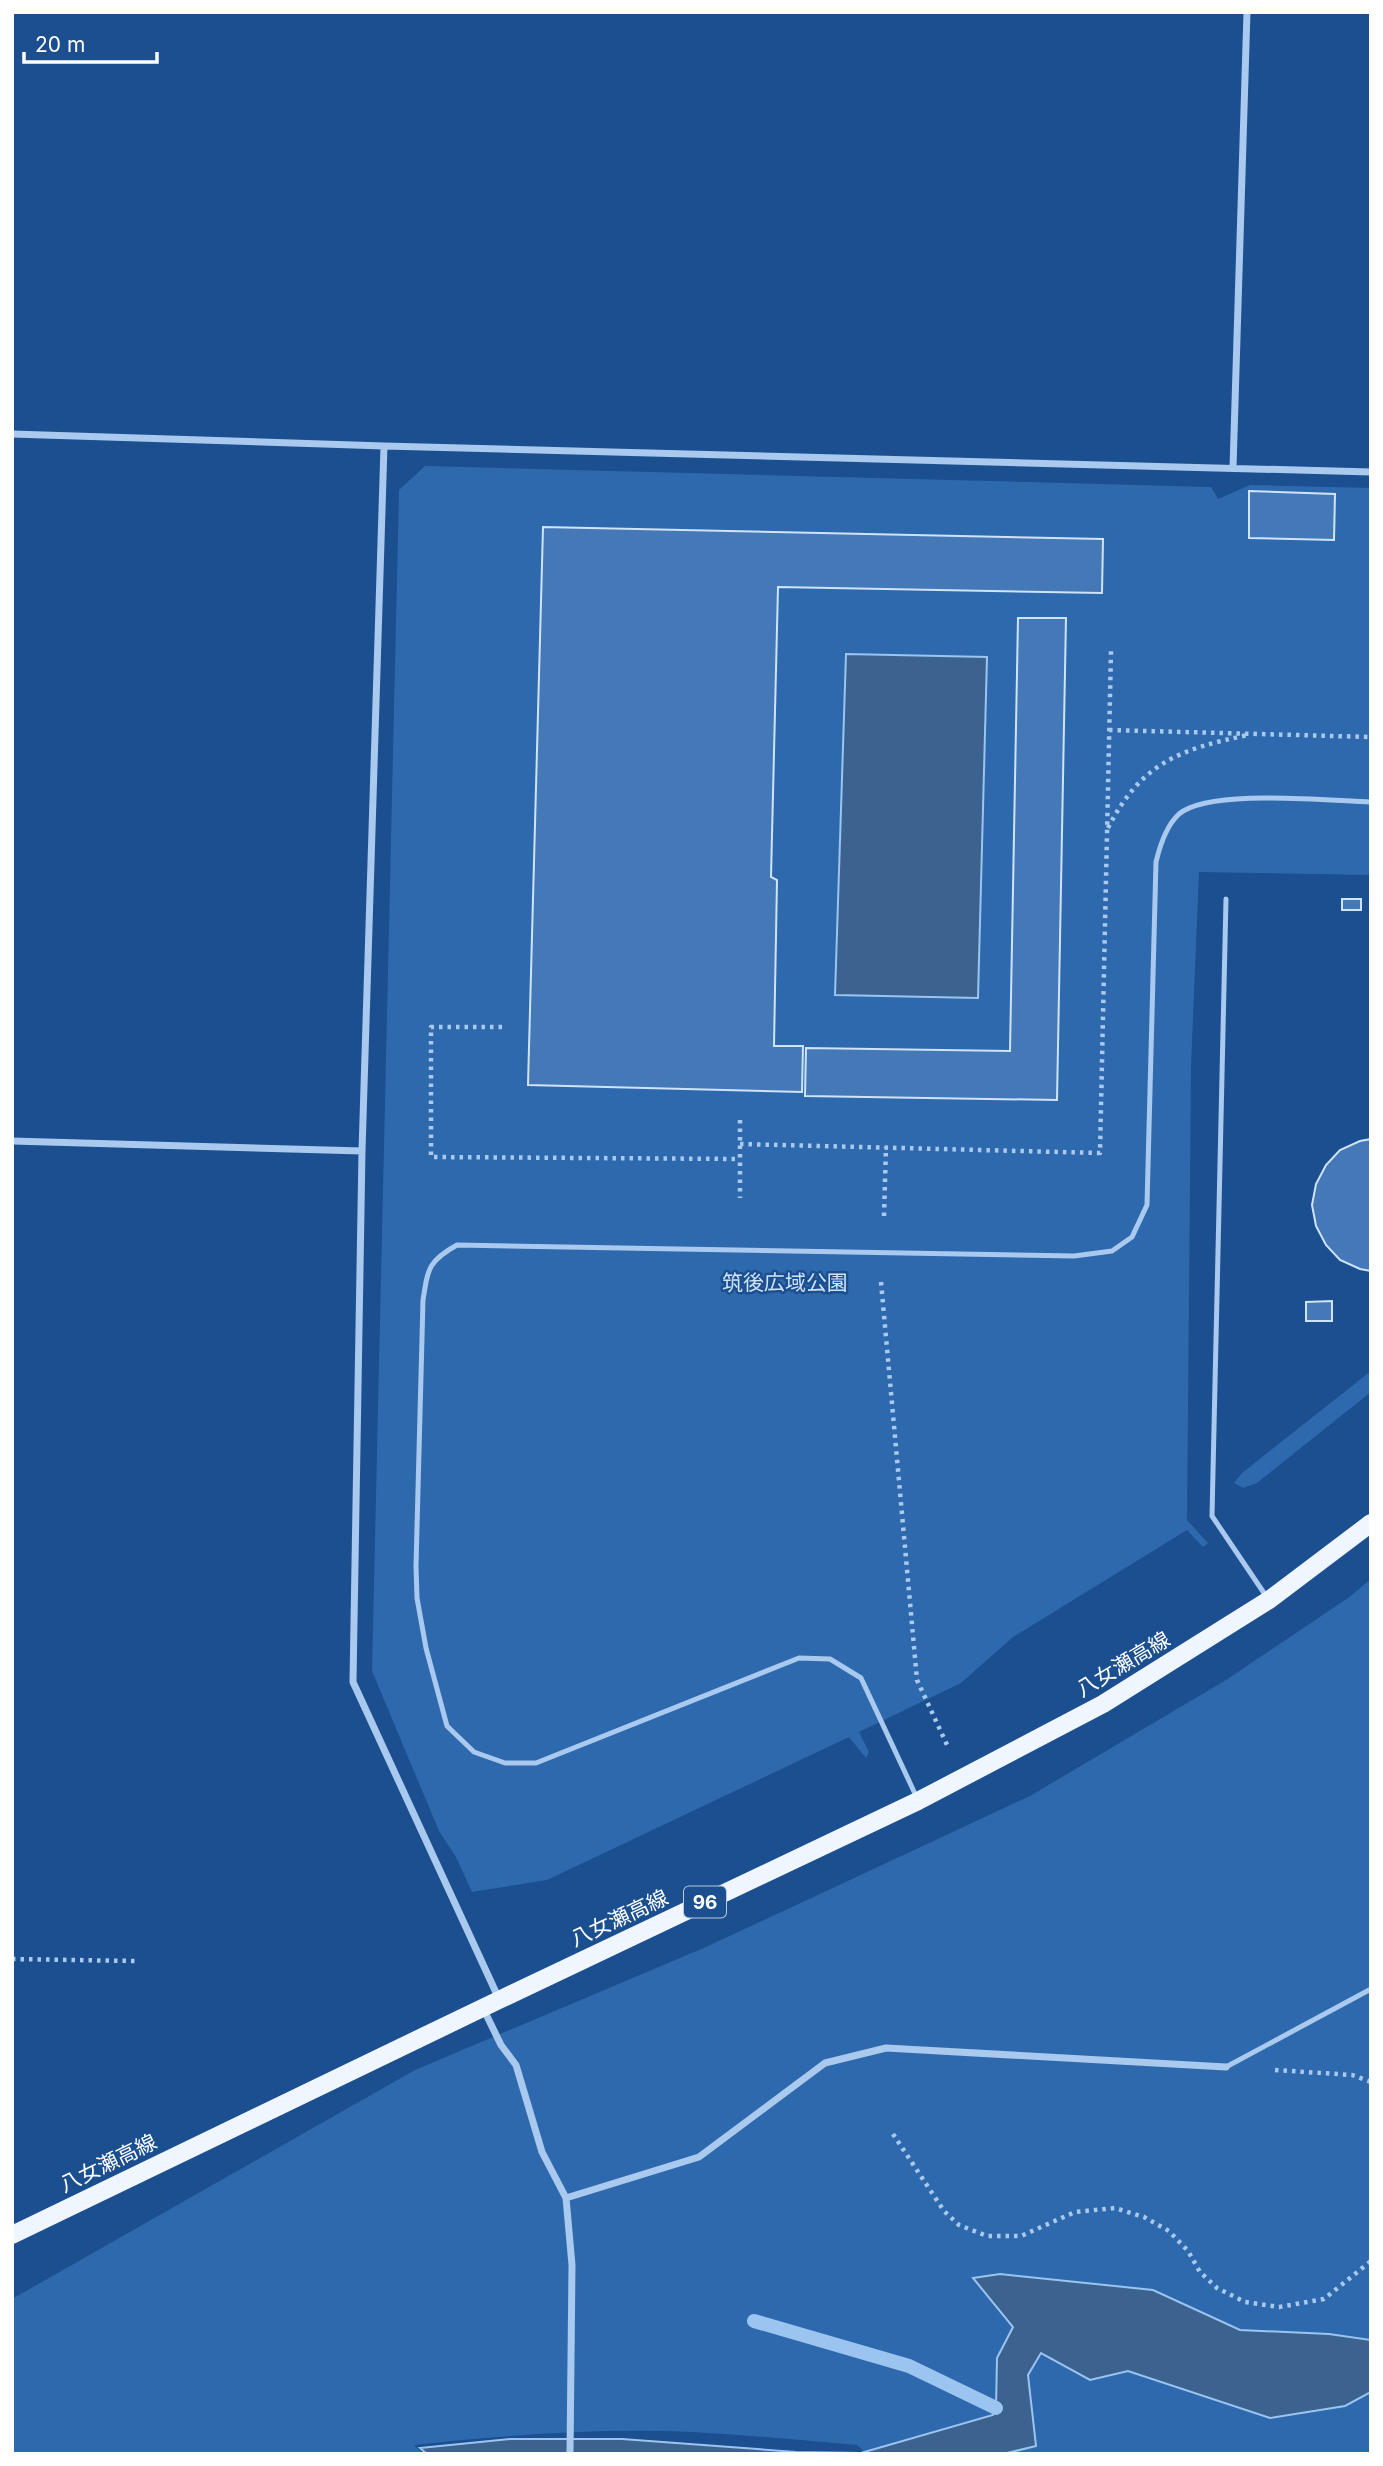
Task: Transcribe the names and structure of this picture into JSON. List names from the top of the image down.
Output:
{
  "streets": {
    "main road": ["八女瀬高線", "96"]
  },
  "parks": ["筑後広域公園"],
  "scale_bar": "20 m"
}
